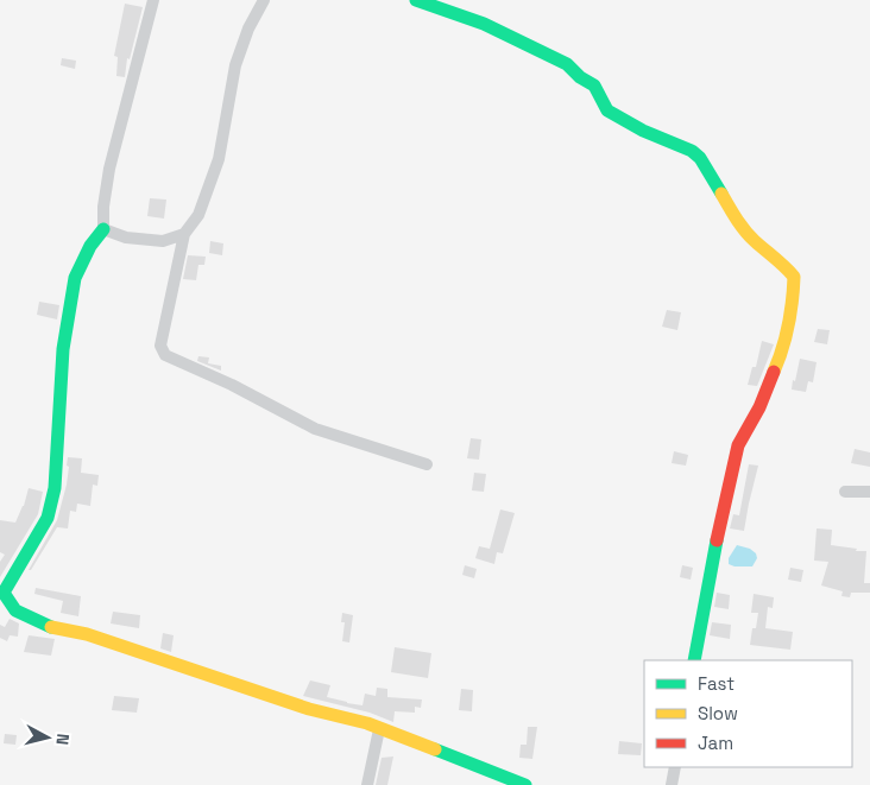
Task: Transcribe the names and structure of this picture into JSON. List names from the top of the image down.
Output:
{
  "legend": ["Fast", "Slow", "Jam"],
  "north": "right"
}
